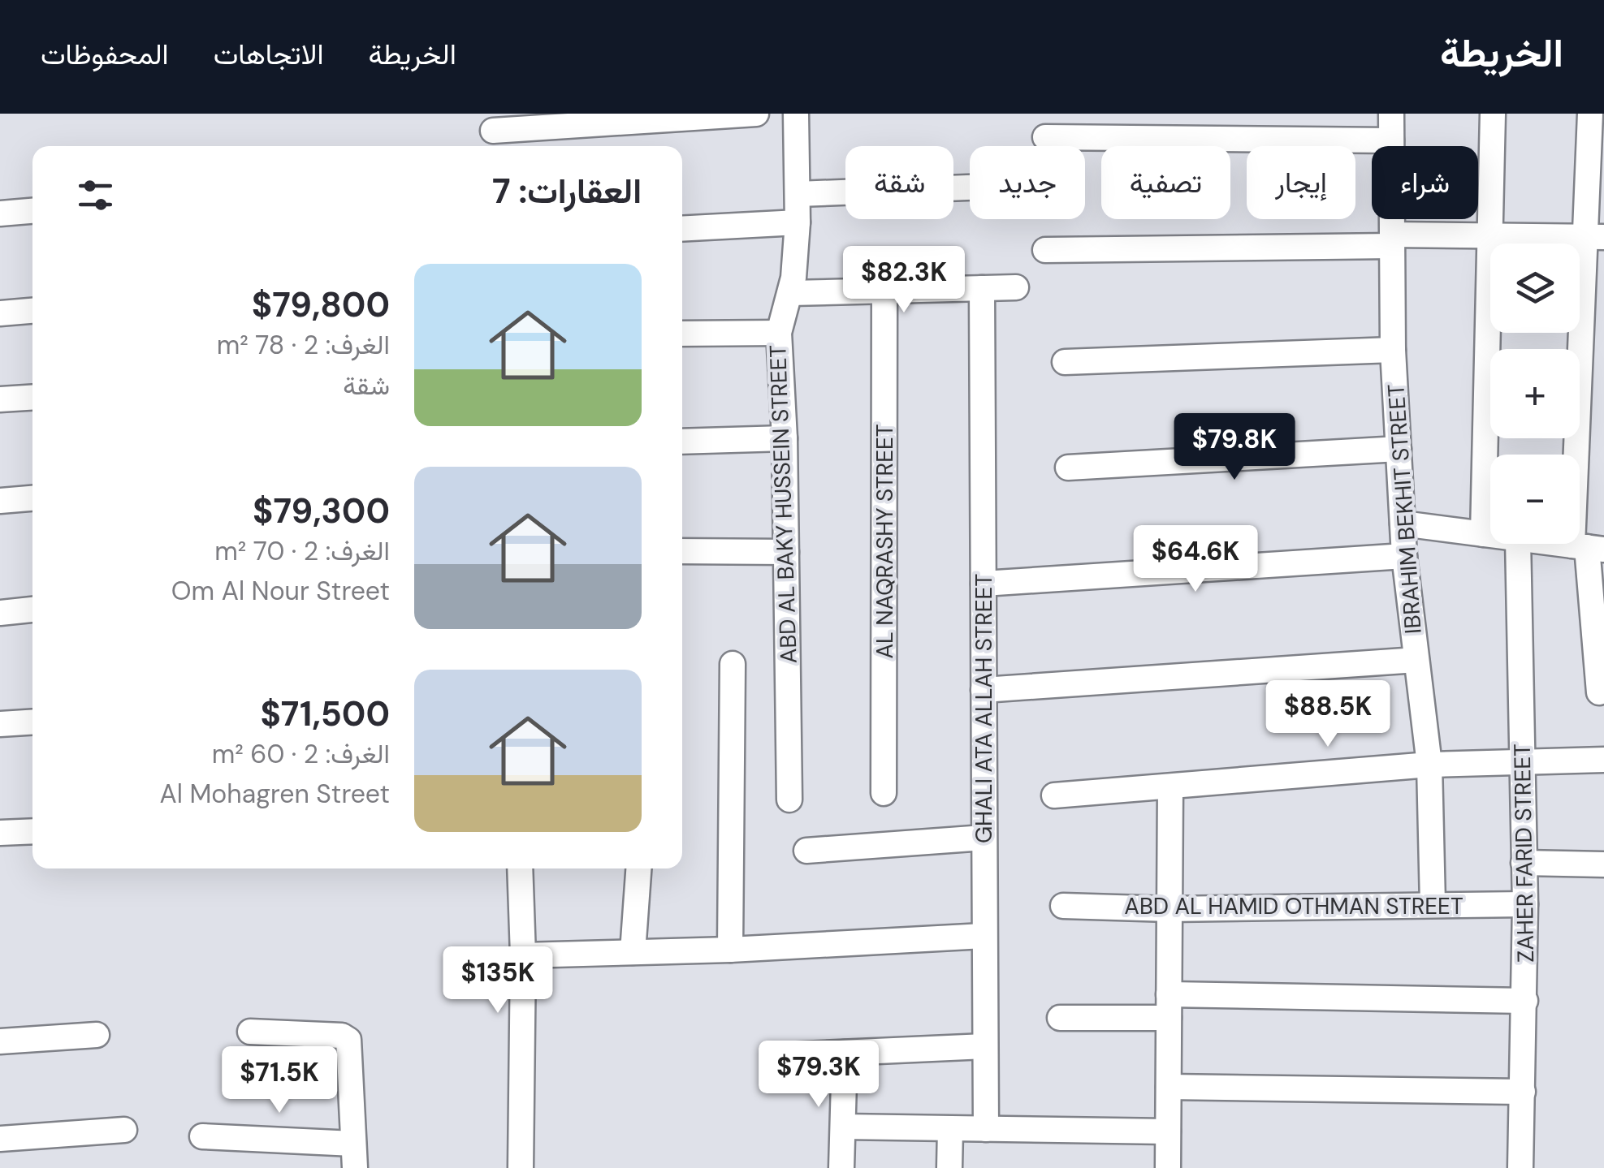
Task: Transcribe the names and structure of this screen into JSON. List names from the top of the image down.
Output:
{
  "streets": {
    "street": [
      "ABD AL BAKY HUSSEIN STREET",
      "IBRAHIM BEKHIT STREET",
      "AL NAQRASHY STREET",
      "GHALI ATA ALLAH STREET",
      "ZAHER FARID STREET",
      "ABD AL HAMID OTHMAN STREET"
    ]
  },
  "crossings": [
    ["IBRAHIM BEKHIT STREET", "ABD AL HAMID OTHMAN STREET"],
    ["ZAHER FARID STREET", "ABD AL HAMID OTHMAN STREET"]
  ],
  "page": {
    "header": "الخريطة",
    "nav": ["الخريطة", "الاتجاهات", "المحفوظات"],
    "chip": [
      "شراء",
      "إيجار",
      "تصفية",
      "جديد",
      "شقة"
    ],
    "heading": "العقارات: 7",
    "map_buttons": ["+", "−"],
    "list": [
      {
        "name": "$79,800",
        "note": "الغرف: 2 · 78 m² · شقة"
      },
      {
        "name": "$79,300",
        "note": "الغرف: 2 · 70 m² · Om Al Nour Street"
      },
      {
        "name": "$71,500",
        "note": "الغرف: 2 · 60 m² · Al Mohagren Street"
      }
    ],
    "price": [
      "$82.3K",
      "$79.8K",
      "$64.6K",
      "$88.5K",
      "$135K",
      "$79.3K",
      "$71.5K"
    ]
  }
}
